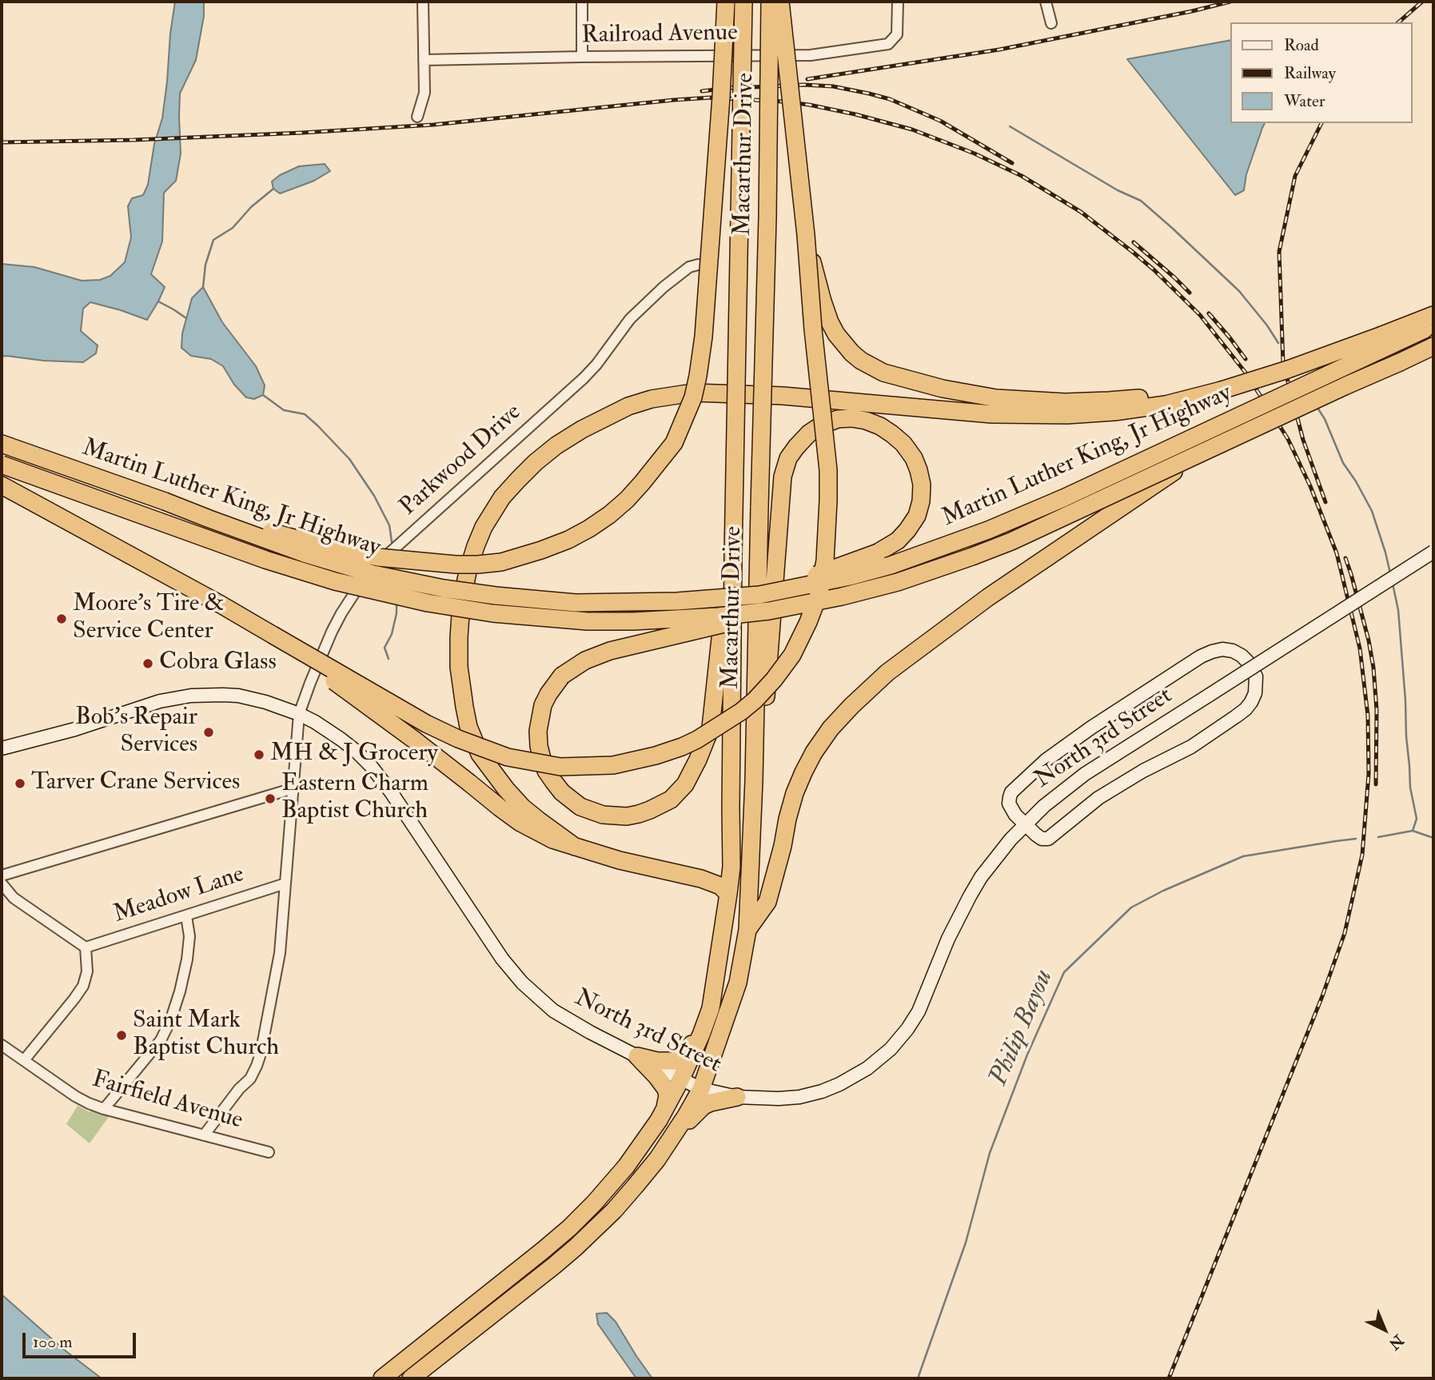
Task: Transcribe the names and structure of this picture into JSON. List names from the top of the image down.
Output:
{
  "streets": {
    "highway": ["Macarthur Drive", "Martin Luther King, Jr Highway"],
    "street": [
      "Railroad Avenue",
      "Parkwood Drive",
      "North 3rd Street",
      "Meadow Lane",
      "Fairfield Avenue"
    ]
  },
  "crossings": [
    ["Macarthur Drive", "North 3rd Street"],
    ["Parkwood Drive", "North 3rd Street"],
    ["Parkwood Drive", "Meadow Lane"],
    ["Parkwood Drive", "Fairfield Avenue"]
  ],
  "water": ["Philip Bayou"],
  "places": [
    "Moore's Tire & Service Center",
    "Cobra Glass",
    "Bob's Repair Services",
    "MH & J Grocery",
    "Tarver Crane Services",
    "Eastern Charm Baptist Church",
    "Saint Mark Baptist Church"
  ],
  "legend": ["Road", "Railway", "Water"],
  "scale_bar": "100 m",
  "north": "bottom right"
}
